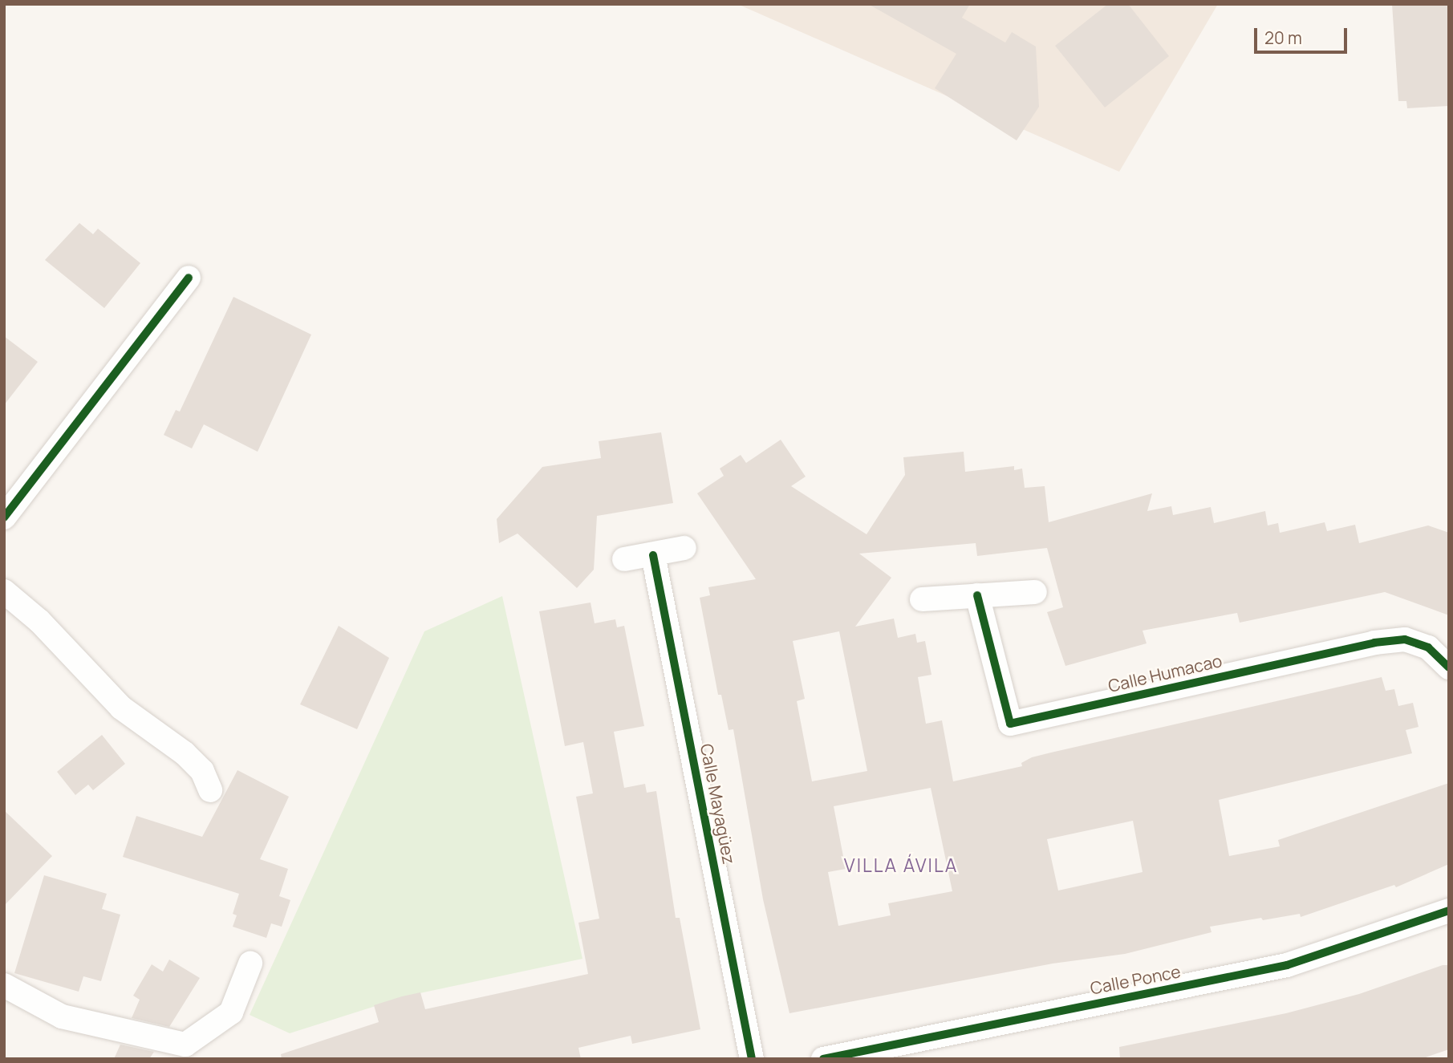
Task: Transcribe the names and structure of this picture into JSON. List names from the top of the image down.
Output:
{
  "streets": {
    "street": ["Calle Humacao", "Calle Mayagüez", "Calle Ponce"]
  },
  "districts": ["VILLA ÁVILA"],
  "scale_bar": "20 m"
}
